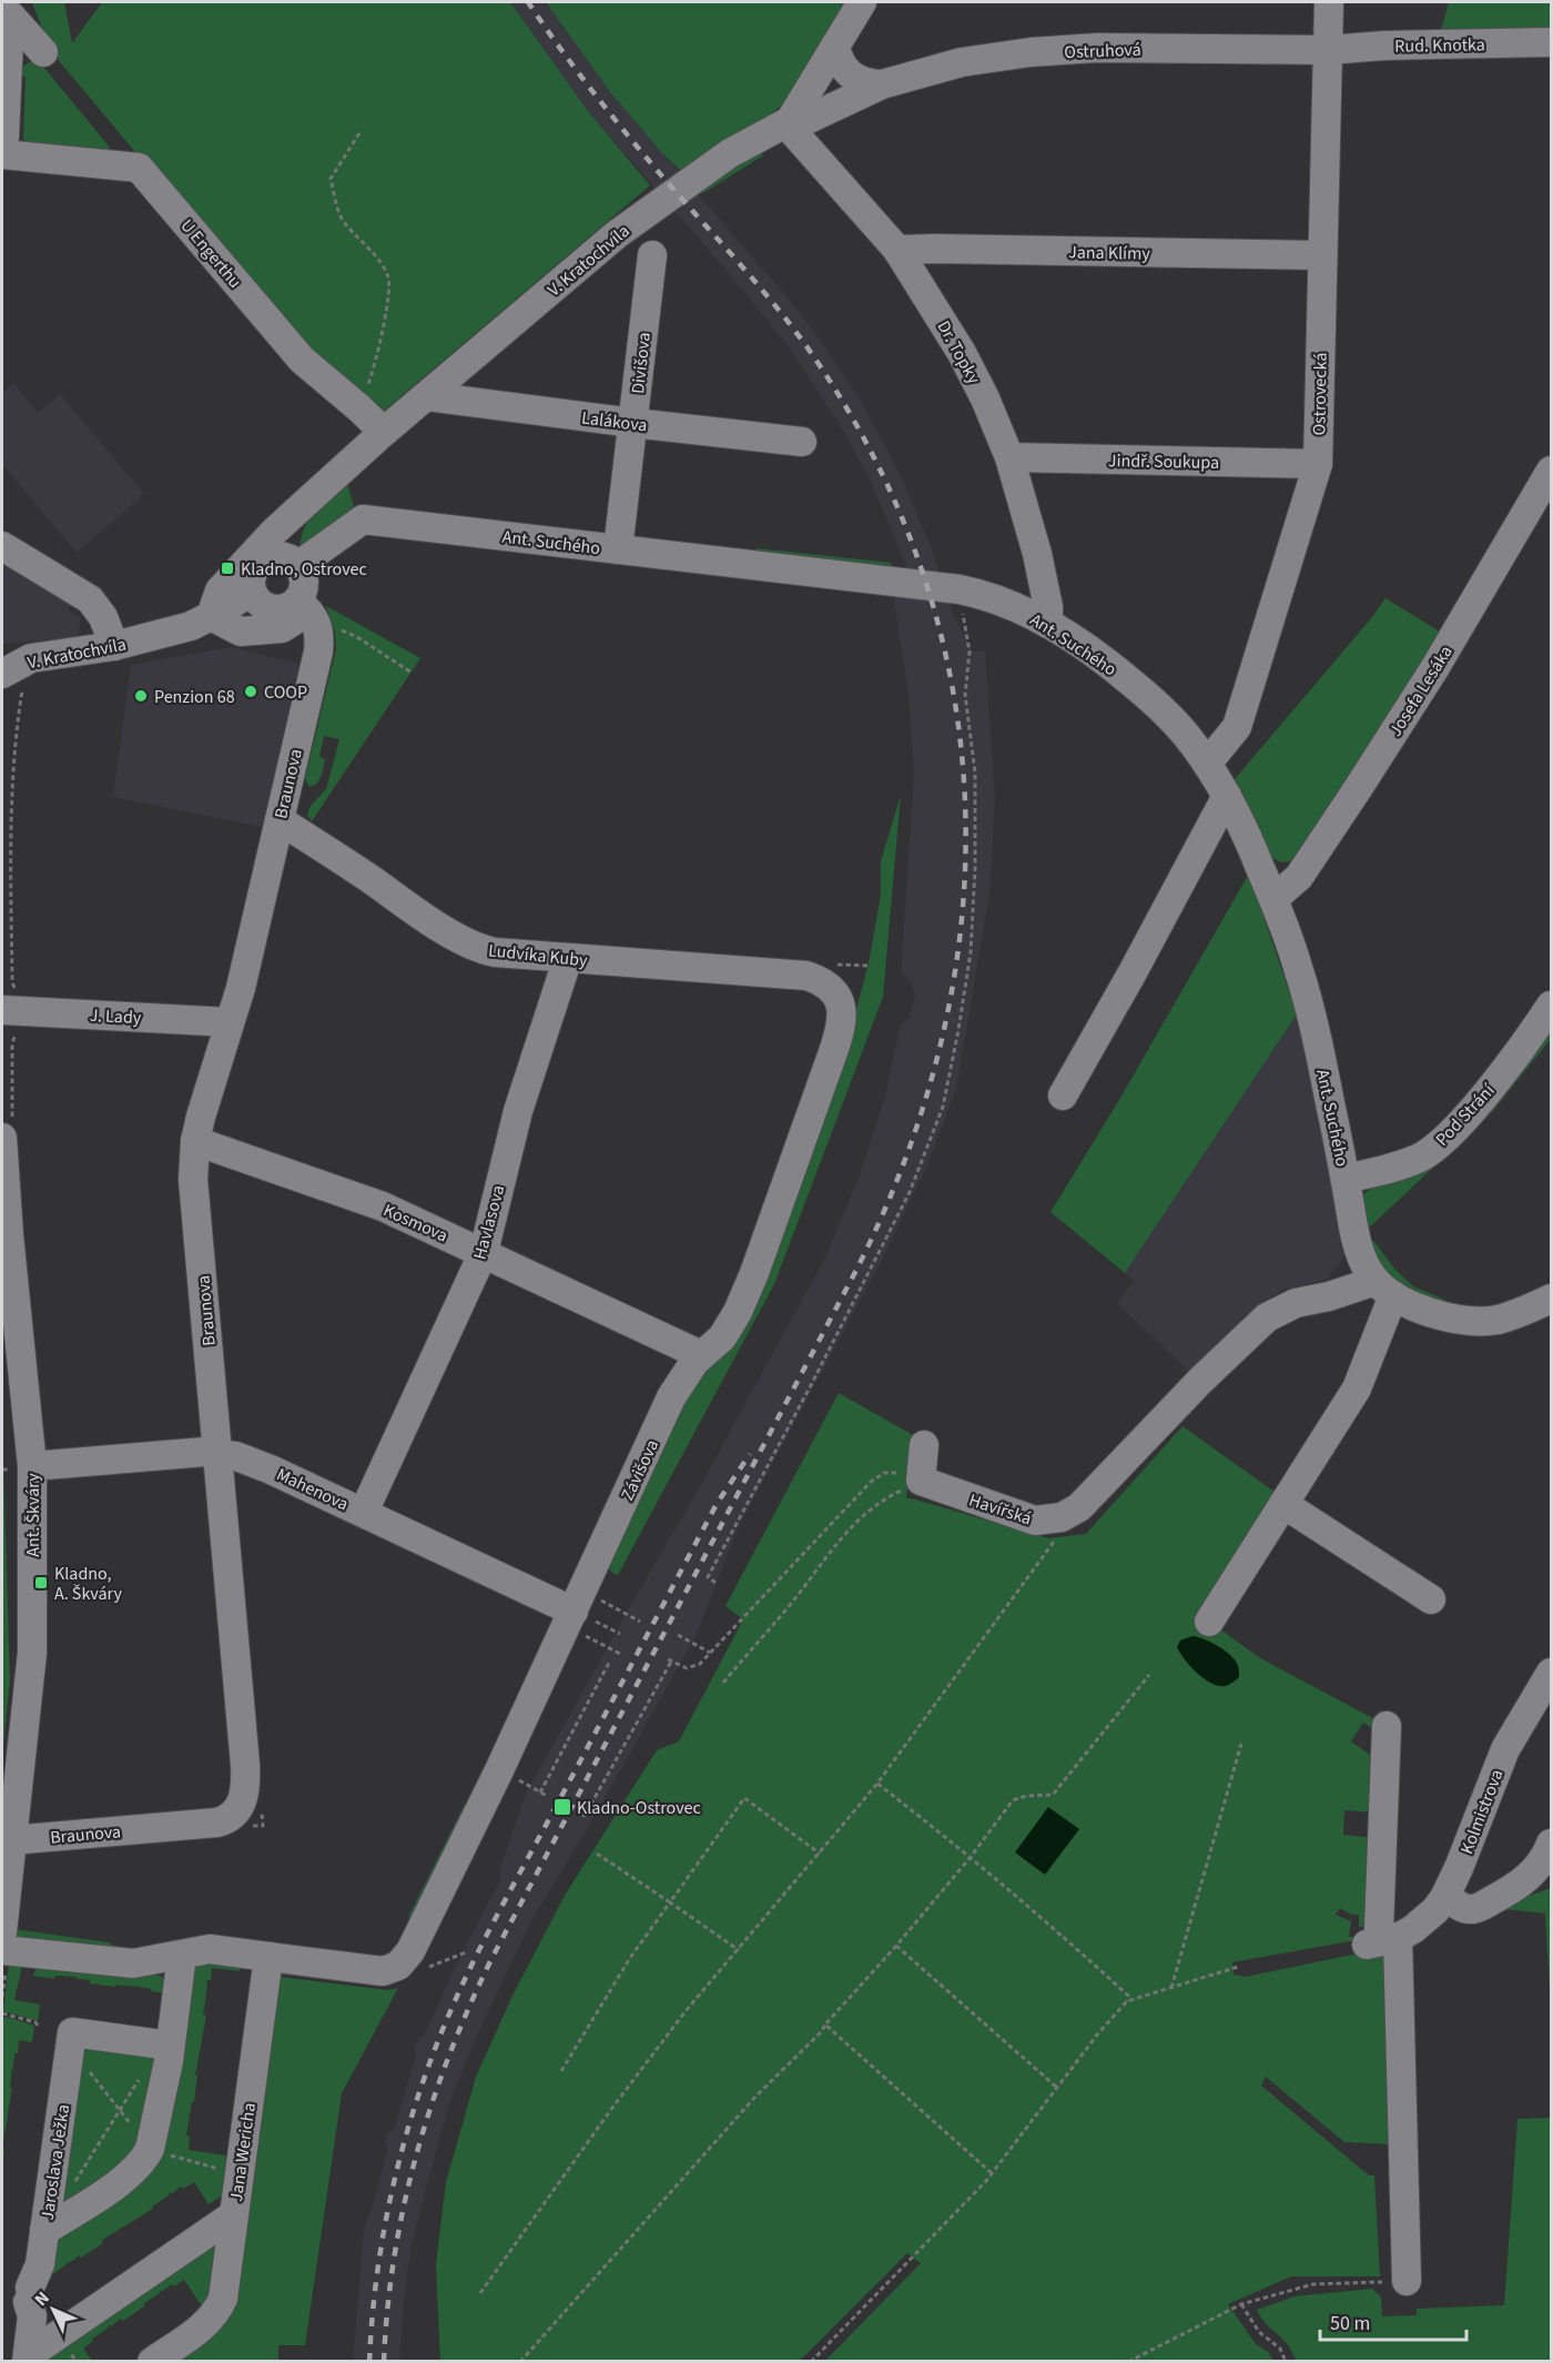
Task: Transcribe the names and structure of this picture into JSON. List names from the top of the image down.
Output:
{
  "streets": {
    "street": [
      "Rud. Knotka",
      "Ostruhová",
      "Jana Klímy",
      "U Engerthu",
      "V. Kratochvíla",
      "Dr. Topky",
      "Divišova",
      "Ostrovecká",
      "Lalákova",
      "Jindř. Soukupa",
      "Ant. Suchého",
      "Josefa Lesáka",
      "Braunova",
      "Ludvíka Kuby",
      "J. Lady",
      "Pod Strání",
      "Kosmova",
      "Havlasova",
      "Závišova",
      "Mahenova",
      "Havířská",
      "Ant. Škváry",
      "Kolmistrova",
      "Jana Wericha",
      "Jaroslava Ježka"
    ]
  },
  "crossings": [
    ["Rud. Knotka", "Ostruhová"],
    ["Rud. Knotka", "Ostrovecká"],
    ["Ostruhová", "V. Kratochvíla"],
    ["Ostruhová", "Dr. Topky"],
    ["Ostruhová", "Ostrovecká"],
    ["Jana Klímy", "Dr. Topky"],
    ["Jana Klímy", "Ostrovecká"],
    ["U Engerthu", "V. Kratochvíla"],
    ["V. Kratochvíla", "Dr. Topky"],
    ["V. Kratochvíla", "Lalákova"],
    ["Dr. Topky", "Jindř. Soukupa"],
    ["Dr. Topky", "Ant. Suchého"],
    ["Divišova", "Lalákova"],
    ["Divišova", "Ant. Suchého"],
    ["Ostrovecká", "Jindř. Soukupa"],
    ["Ostrovecká", "Ant. Suchého"],
    ["Ant. Suchého", "Josefa Lesáka"],
    ["Ant. Suchého", "Pod Strání"],
    ["Ant. Suchého", "Havířská"],
    ["Braunova", "Ludvíka Kuby"],
    ["Braunova", "J. Lady"],
    ["Braunova", "Kosmova"],
    ["Braunova", "Mahenova"],
    ["Braunova", "Ant. Škváry"],
    ["Ludvíka Kuby", "Havlasova"],
    ["Ludvíka Kuby", "Závišova"],
    ["Kosmova", "Havlasova"],
    ["Kosmova", "Závišova"],
    ["Havlasova", "Mahenova"],
    ["Závišova", "Mahenova"],
    ["Závišova", "Jana Wericha"],
    ["Mahenova", "Ant. Škváry"]
  ],
  "places": {
    "transit": ["Kladno, Ostrovec", "Kladno, A. Škváry", "Kladno-Ostrovec"],
    "other": ["COOP", "Penzion 68"]
  },
  "scale_bar": "50 m",
  "north": "top left"
}
